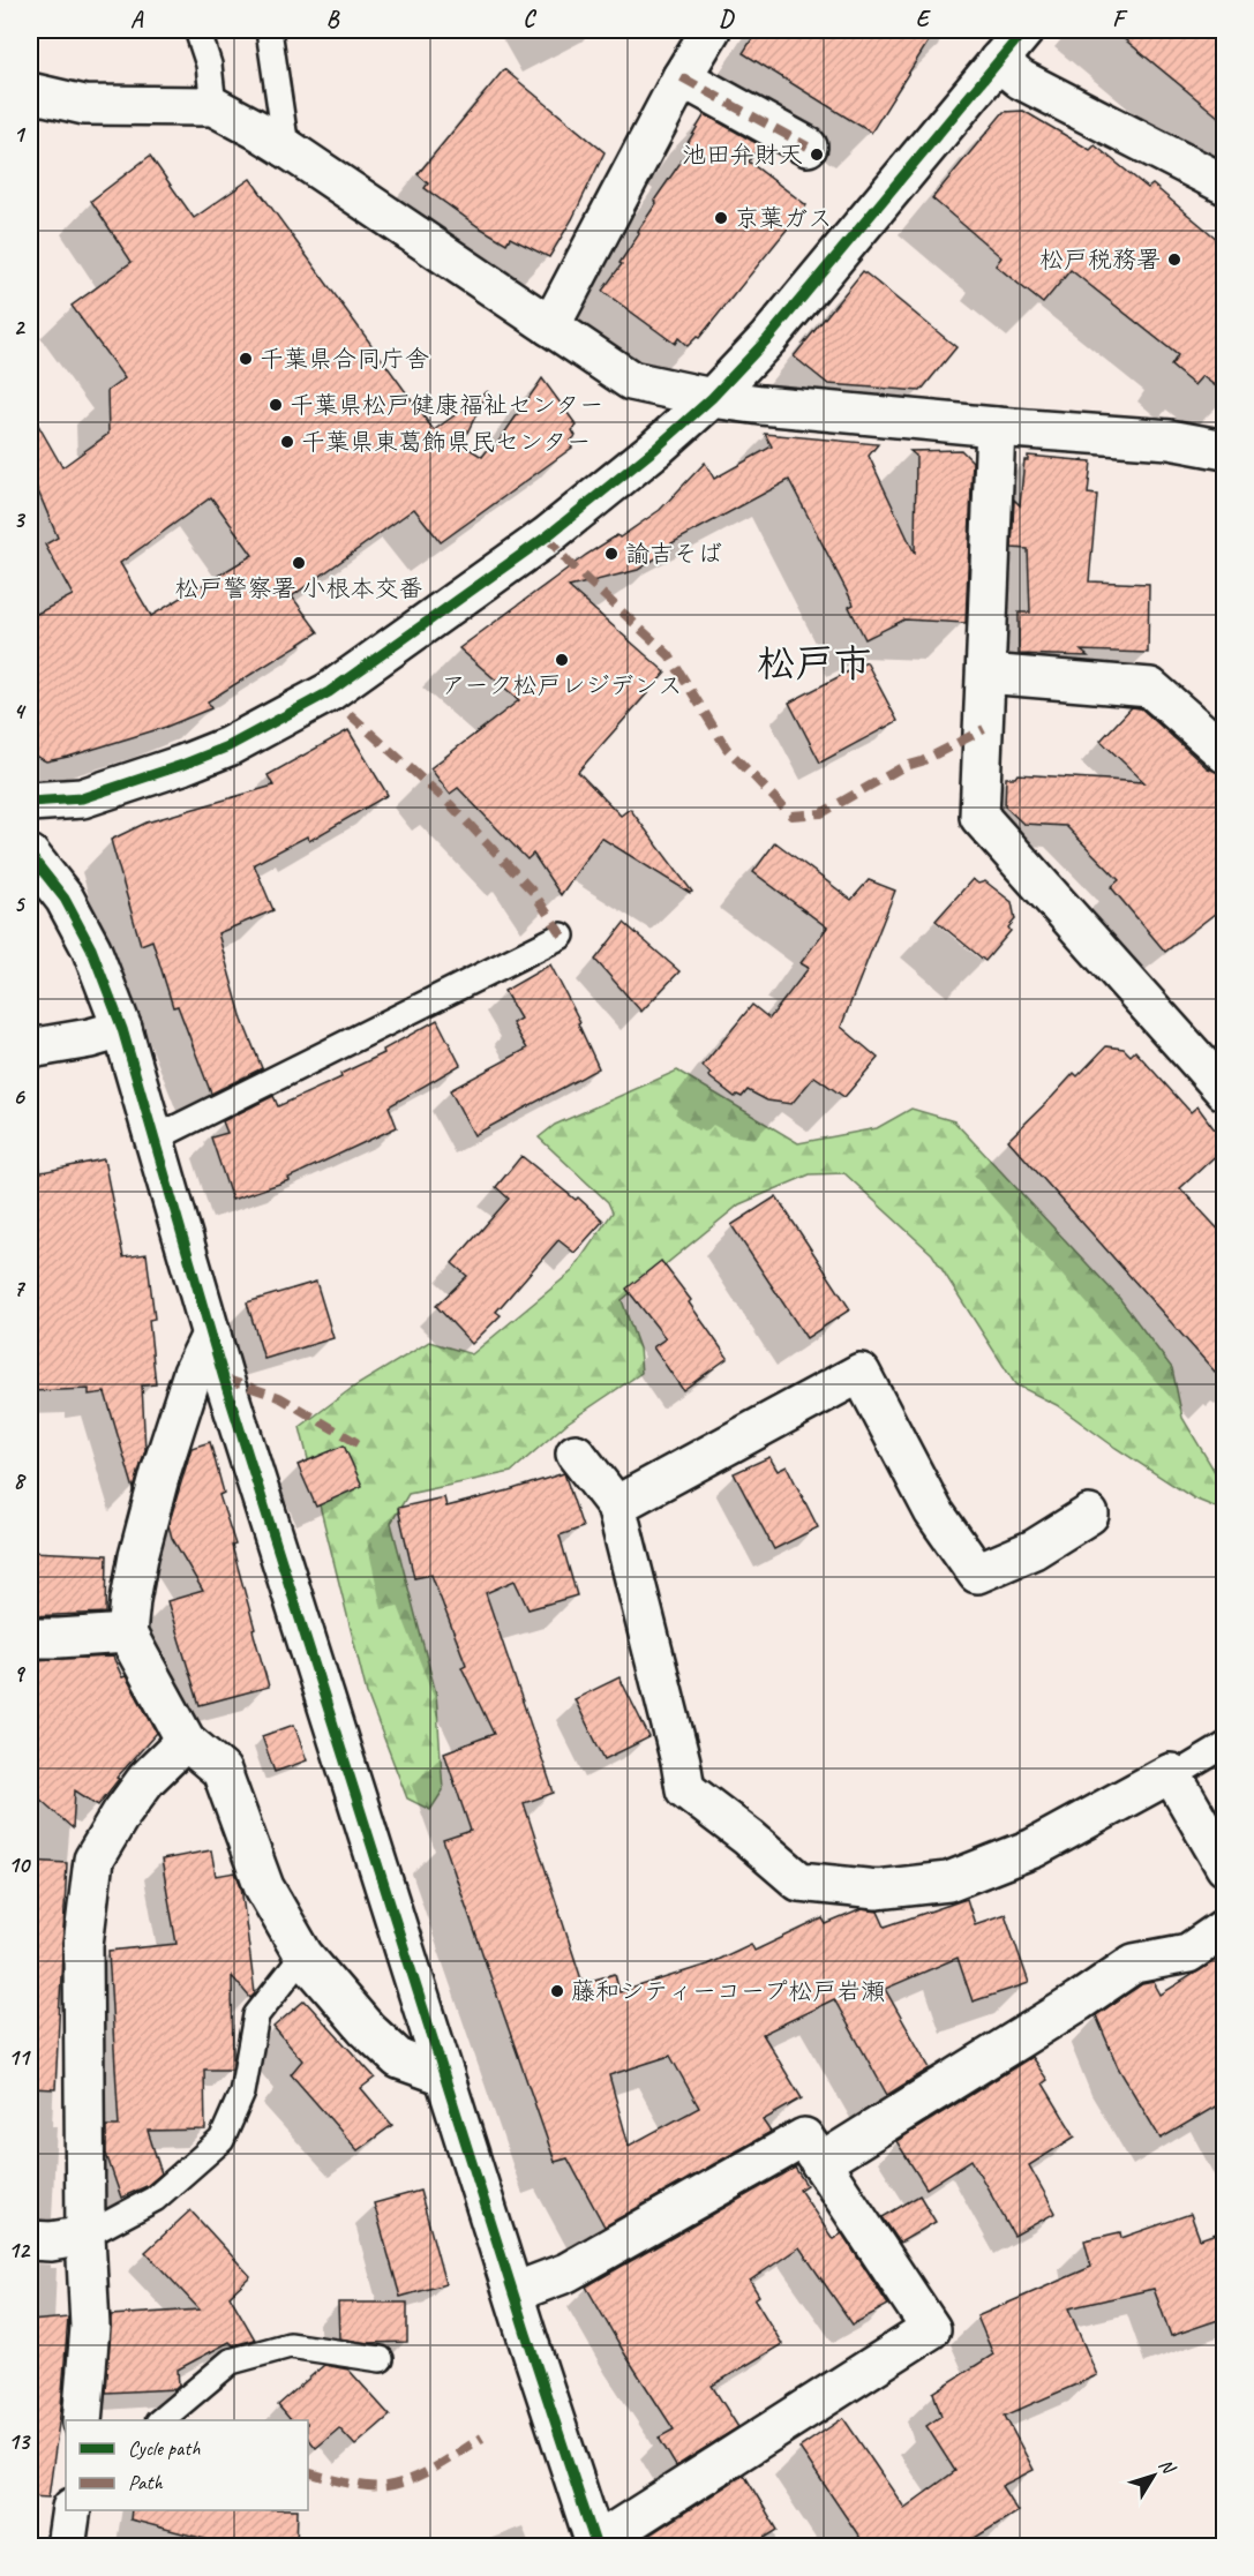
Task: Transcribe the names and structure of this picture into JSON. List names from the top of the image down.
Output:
{
  "districts": ["松戸市"],
  "places": [
    "池田弁財天",
    "京葉ガス",
    "松戸税務署",
    "千葉県合同庁舎",
    "千葉県松戸健康福祉センター",
    "千葉県東葛飾県民センター",
    "諭吉そば",
    "松戸警察署 小根本交番",
    "アーク松戸レジデンス",
    "藤和シティーコープ松戸岩瀬"
  ],
  "legend": ["Cycle path", "Path"],
  "north": "top right",
  "grid": {
    "columns": [
      "A",
      "B",
      "C",
      "D",
      "E",
      "F"
    ],
    "rows": [
      "1",
      "2",
      "3",
      "4",
      "5",
      "6",
      "7",
      "8",
      "9",
      "10",
      "11",
      "12",
      "13"
    ]
  }
}
